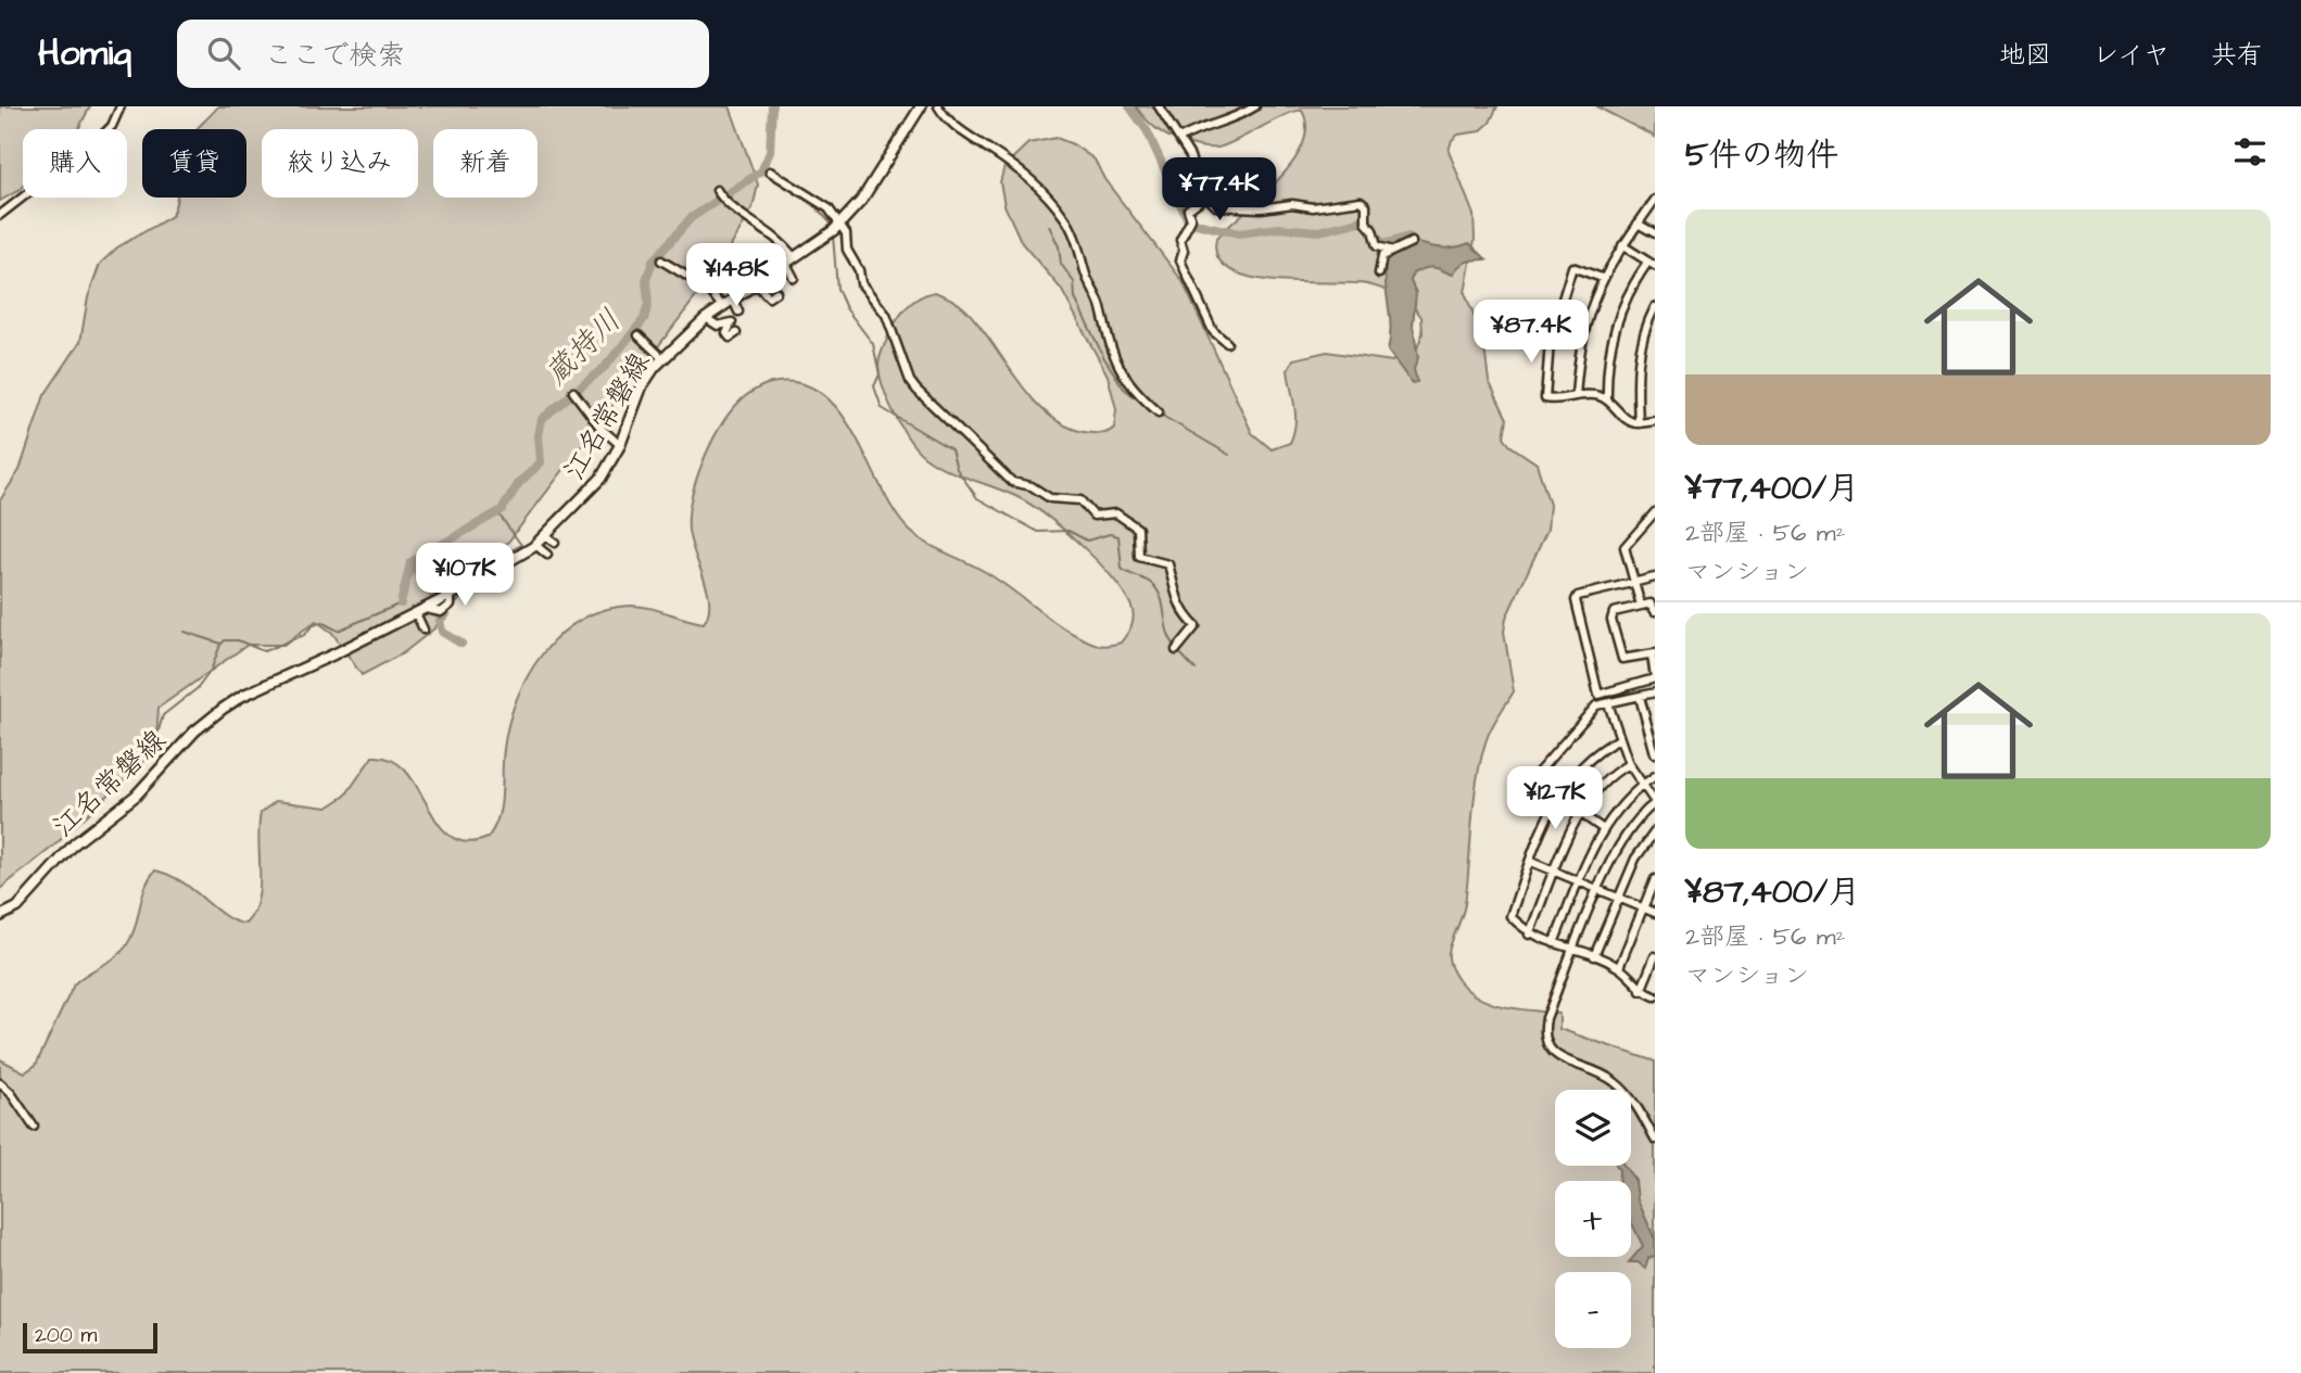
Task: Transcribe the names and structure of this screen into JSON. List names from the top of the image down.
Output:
{
  "streets": {
    "main road": ["江名常磐線"]
  },
  "water": ["蔵持川"],
  "scale_bar": "200 m",
  "page": {
    "header": "Homiq",
    "search": "ここで検索",
    "nav": ["地図", "レイヤ", "共有"],
    "heading": "5件の物件",
    "chip": [
      "購入",
      "賃貸",
      "絞り込み",
      "新着"
    ],
    "price": [
      "¥77.4K",
      "¥148K",
      "¥87.4K",
      "¥107K",
      "¥127K"
    ],
    "list": [
      {
        "name": "¥77,400/月",
        "note": "2部屋 · 56 m² · マンション"
      },
      {
        "name": "¥87,400/月",
        "note": "2部屋 · 56 m² · マンション"
      }
    ],
    "map_buttons": ["+", "−"],
    "scale": "200 m"
  }
}
